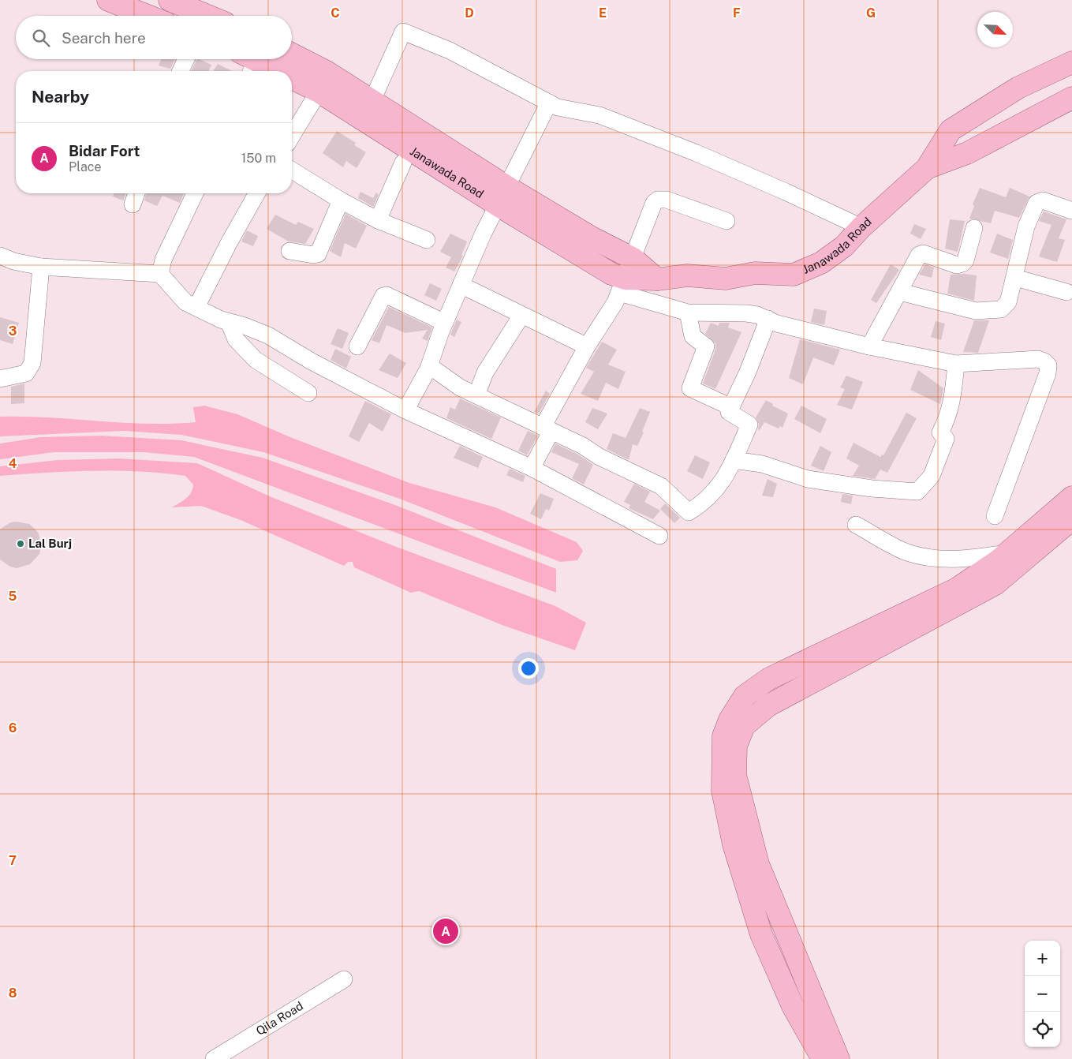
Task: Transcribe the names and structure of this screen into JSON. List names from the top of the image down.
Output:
{
  "streets": {
    "main road": ["Janawada Road"],
    "street": ["Qila Road"]
  },
  "places": ["Lal Burj"],
  "north": "bottom right",
  "page": {
    "search": "Search here",
    "heading": "Nearby",
    "list": [
      {
        "mark": "A",
        "name": "Bidar Fort",
        "note": "Place",
        "value": "150 m"
      }
    ],
    "pins": "A",
    "map_buttons": ["+", "−"]
  },
  "grid": {
    "columns": [
      "C",
      "D",
      "E",
      "F",
      "G"
    ],
    "rows": [
      "3",
      "4",
      "5",
      "6",
      "7",
      "8"
    ]
  }
}
